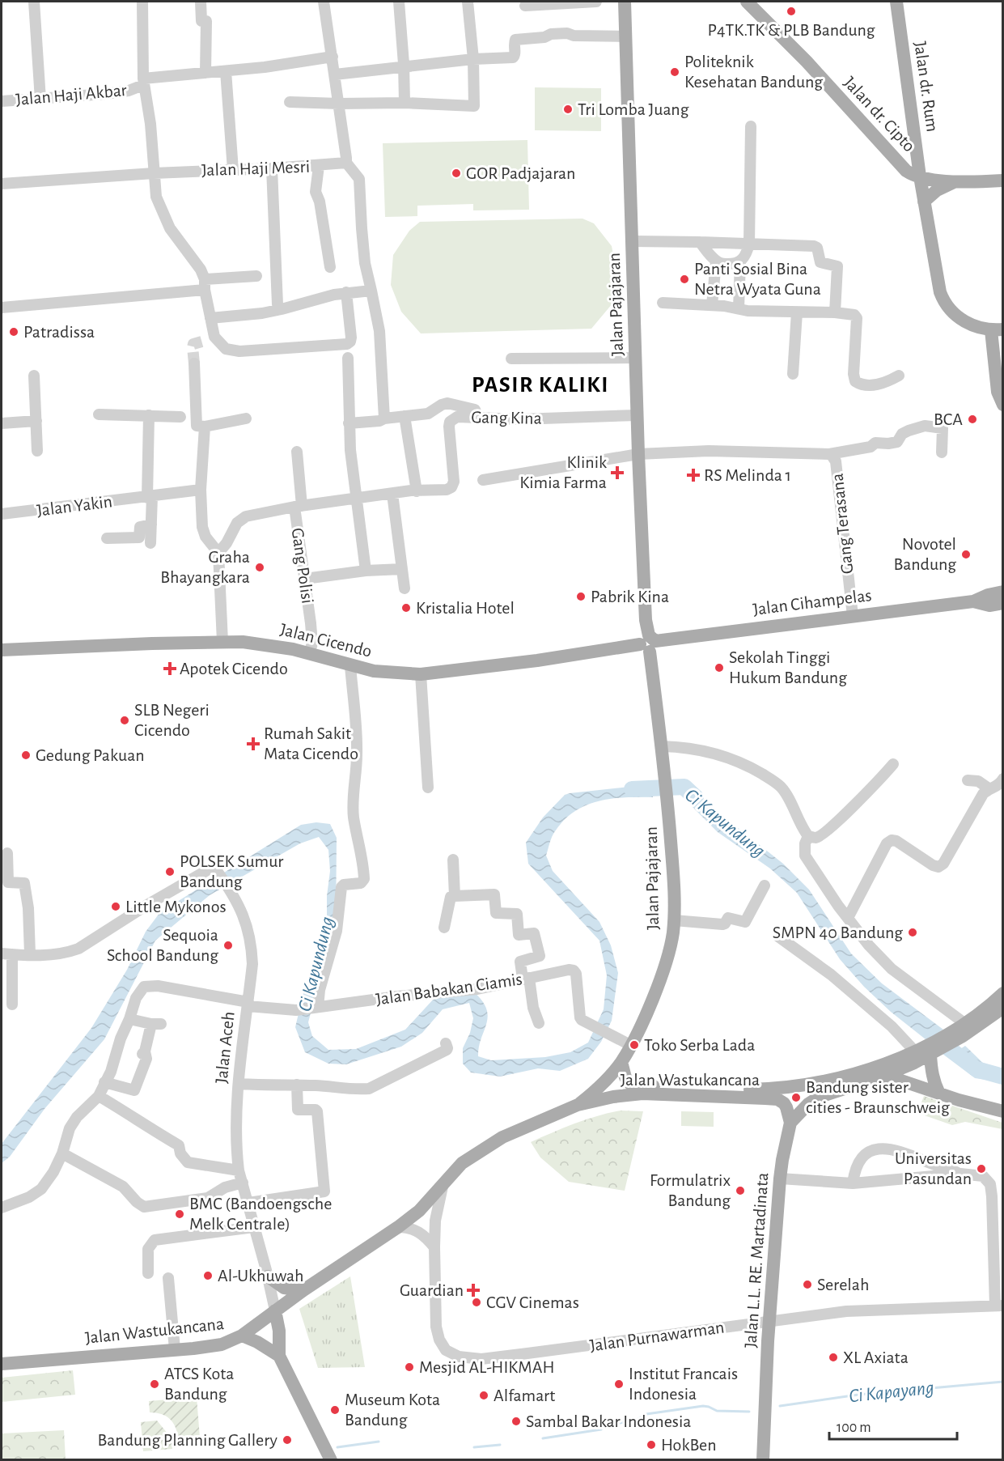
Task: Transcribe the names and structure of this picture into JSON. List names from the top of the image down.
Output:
{
  "streets": {
    "main road": [
      "Jalan dr. Rum",
      "Jalan dr. Cipto",
      "Jalan Pajajaran",
      "Jalan Cihampelas",
      "Jalan Cicendo",
      "Jalan Aceh",
      "Jalan Wastukancana",
      "Jalan L.L. RE. Martadinata"
    ],
    "street": [
      "Jalan Haji Akbar",
      "Jalan Haji Mesri",
      "Gang Kina",
      "Jalan Yakin",
      "Gang Terasana",
      "Gang Polisi",
      "Jalan Babakan Ciamis",
      "Jalan Purnawarman"
    ]
  },
  "crossings": [
    ["Jalan dr. Rum", "Jalan dr. Cipto"],
    ["Jalan Pajajaran", "Gang Kina"],
    ["Jalan Pajajaran", "Jalan Cihampelas"],
    ["Jalan Pajajaran", "Jalan Cicendo"],
    ["Jalan Pajajaran", "Jalan Babakan Ciamis"],
    ["Jalan Pajajaran", "Jalan Wastukancana"],
    ["Gang Terasana", "Jalan Cihampelas"],
    ["Gang Polisi", "Jalan Cicendo"],
    ["Jalan Cihampelas", "Jalan Cicendo"],
    ["Jalan Babakan Ciamis", "Jalan Aceh"],
    ["Jalan Aceh", "Jalan Wastukancana"],
    ["Jalan Wastukancana", "Jalan L.L. RE. Martadinata"],
    ["Jalan Wastukancana", "Jalan Purnawarman"],
    ["Jalan L.L. RE. Martadinata", "Jalan Purnawarman"]
  ],
  "districts": ["PASIR KALIKI"],
  "water": ["Ci Kapundung", "Ci Kapayang"],
  "places": {
    "other": [
      "P4TK.TK & PLB Bandung",
      "Politeknik Kesehatan Bandung",
      "Tri Lomba Juang",
      "GOR Padjajaran",
      "Panti Sosial Bina Netra Wyata Guna",
      "Patradissa",
      "BCA",
      "Novotel Bandung",
      "Graha Bhayangkara",
      "Pabrik Kina",
      "Kristalia Hotel",
      "Sekolah Tinggi Hukum Bandung",
      "SLB Negeri Cicendo",
      "Gedung Pakuan",
      "POLSEK Sumur Bandung",
      "Little Mykonos",
      "SMPN 40 Bandung",
      "Sequoia School Bandung",
      "Toko Serba Lada",
      "Bandung sister cities - Braunschweig",
      "Universitas Pasundan",
      "Formulatrix Bandung",
      "BMC (Bandoengsche Melk Centrale)",
      "Al-Ukhuwah",
      "Serelah",
      "CGV Cinemas",
      "XL Axiata",
      "Mesjid AL-HIKMAH",
      "ATCS Kota Bandung",
      "Institut Francais Indonesia",
      "Alfamart",
      "Museum Kota Bandung",
      "Sambal Bakar Indonesia",
      "Bandung Planning Gallery",
      "HokBen"
    ],
    "health": [
      "Klinik Kimia Farma",
      "RS Melinda 1",
      "Apotek Cicendo",
      "Rumah Sakit Mata Cicendo",
      "Guardian"
    ]
  },
  "scale_bar": "100 m"
}
